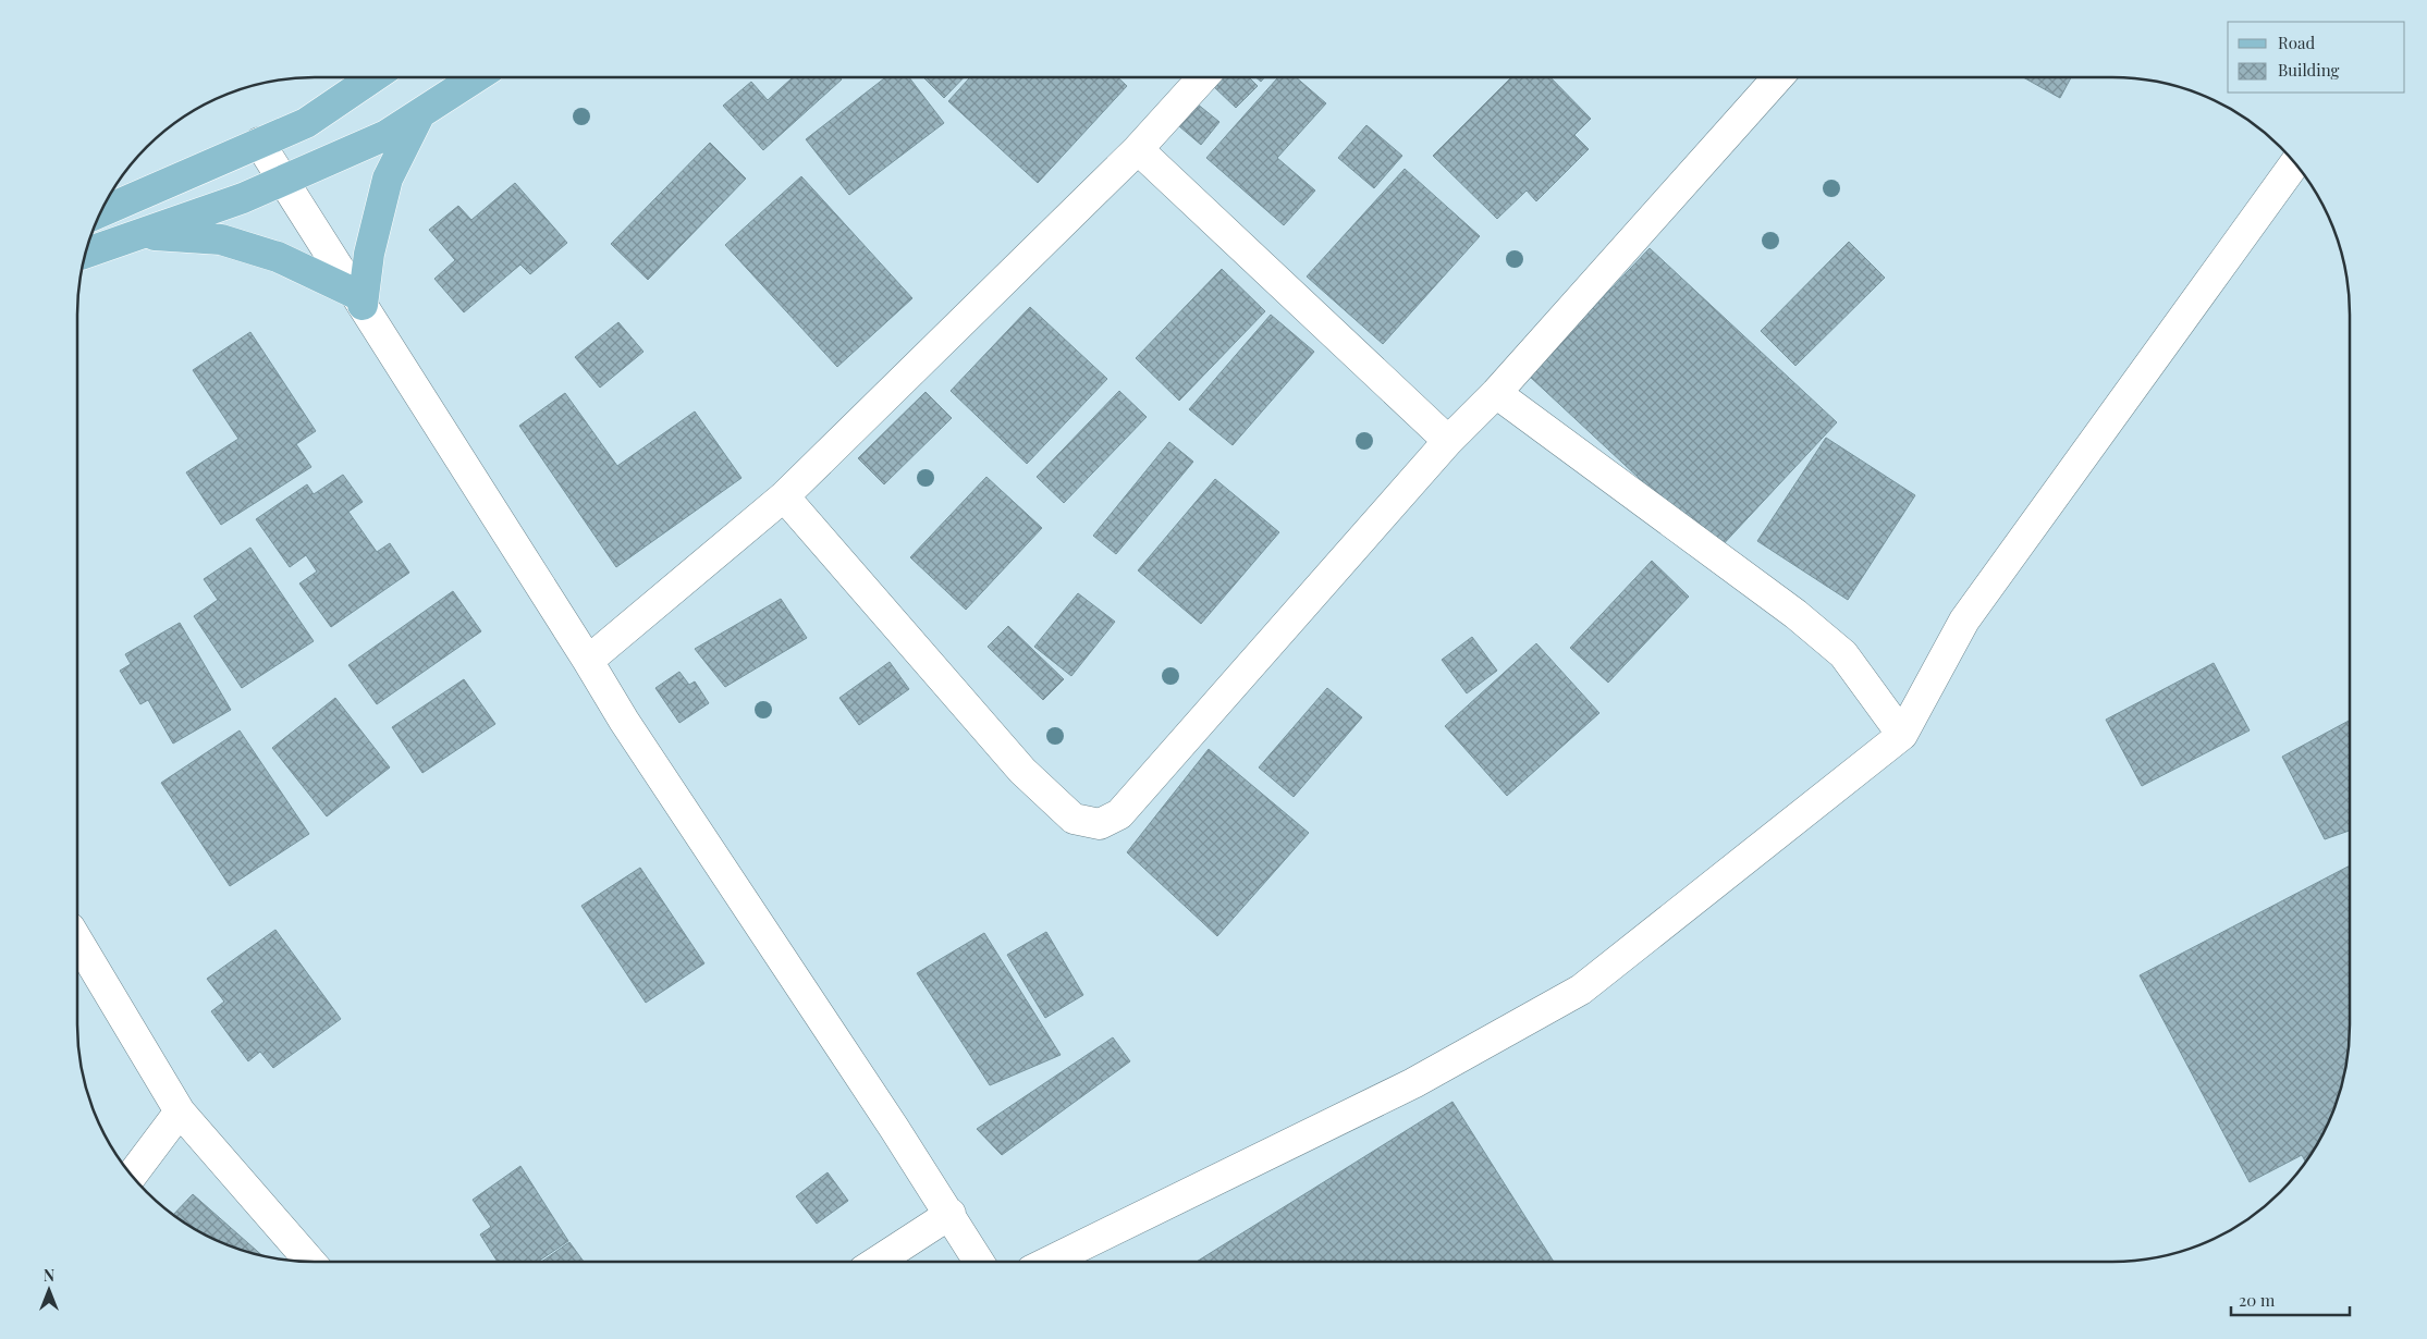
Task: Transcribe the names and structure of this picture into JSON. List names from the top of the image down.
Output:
{
  "legend": ["Road", "Building"],
  "scale_bar": "20 m",
  "north": "top"
}
